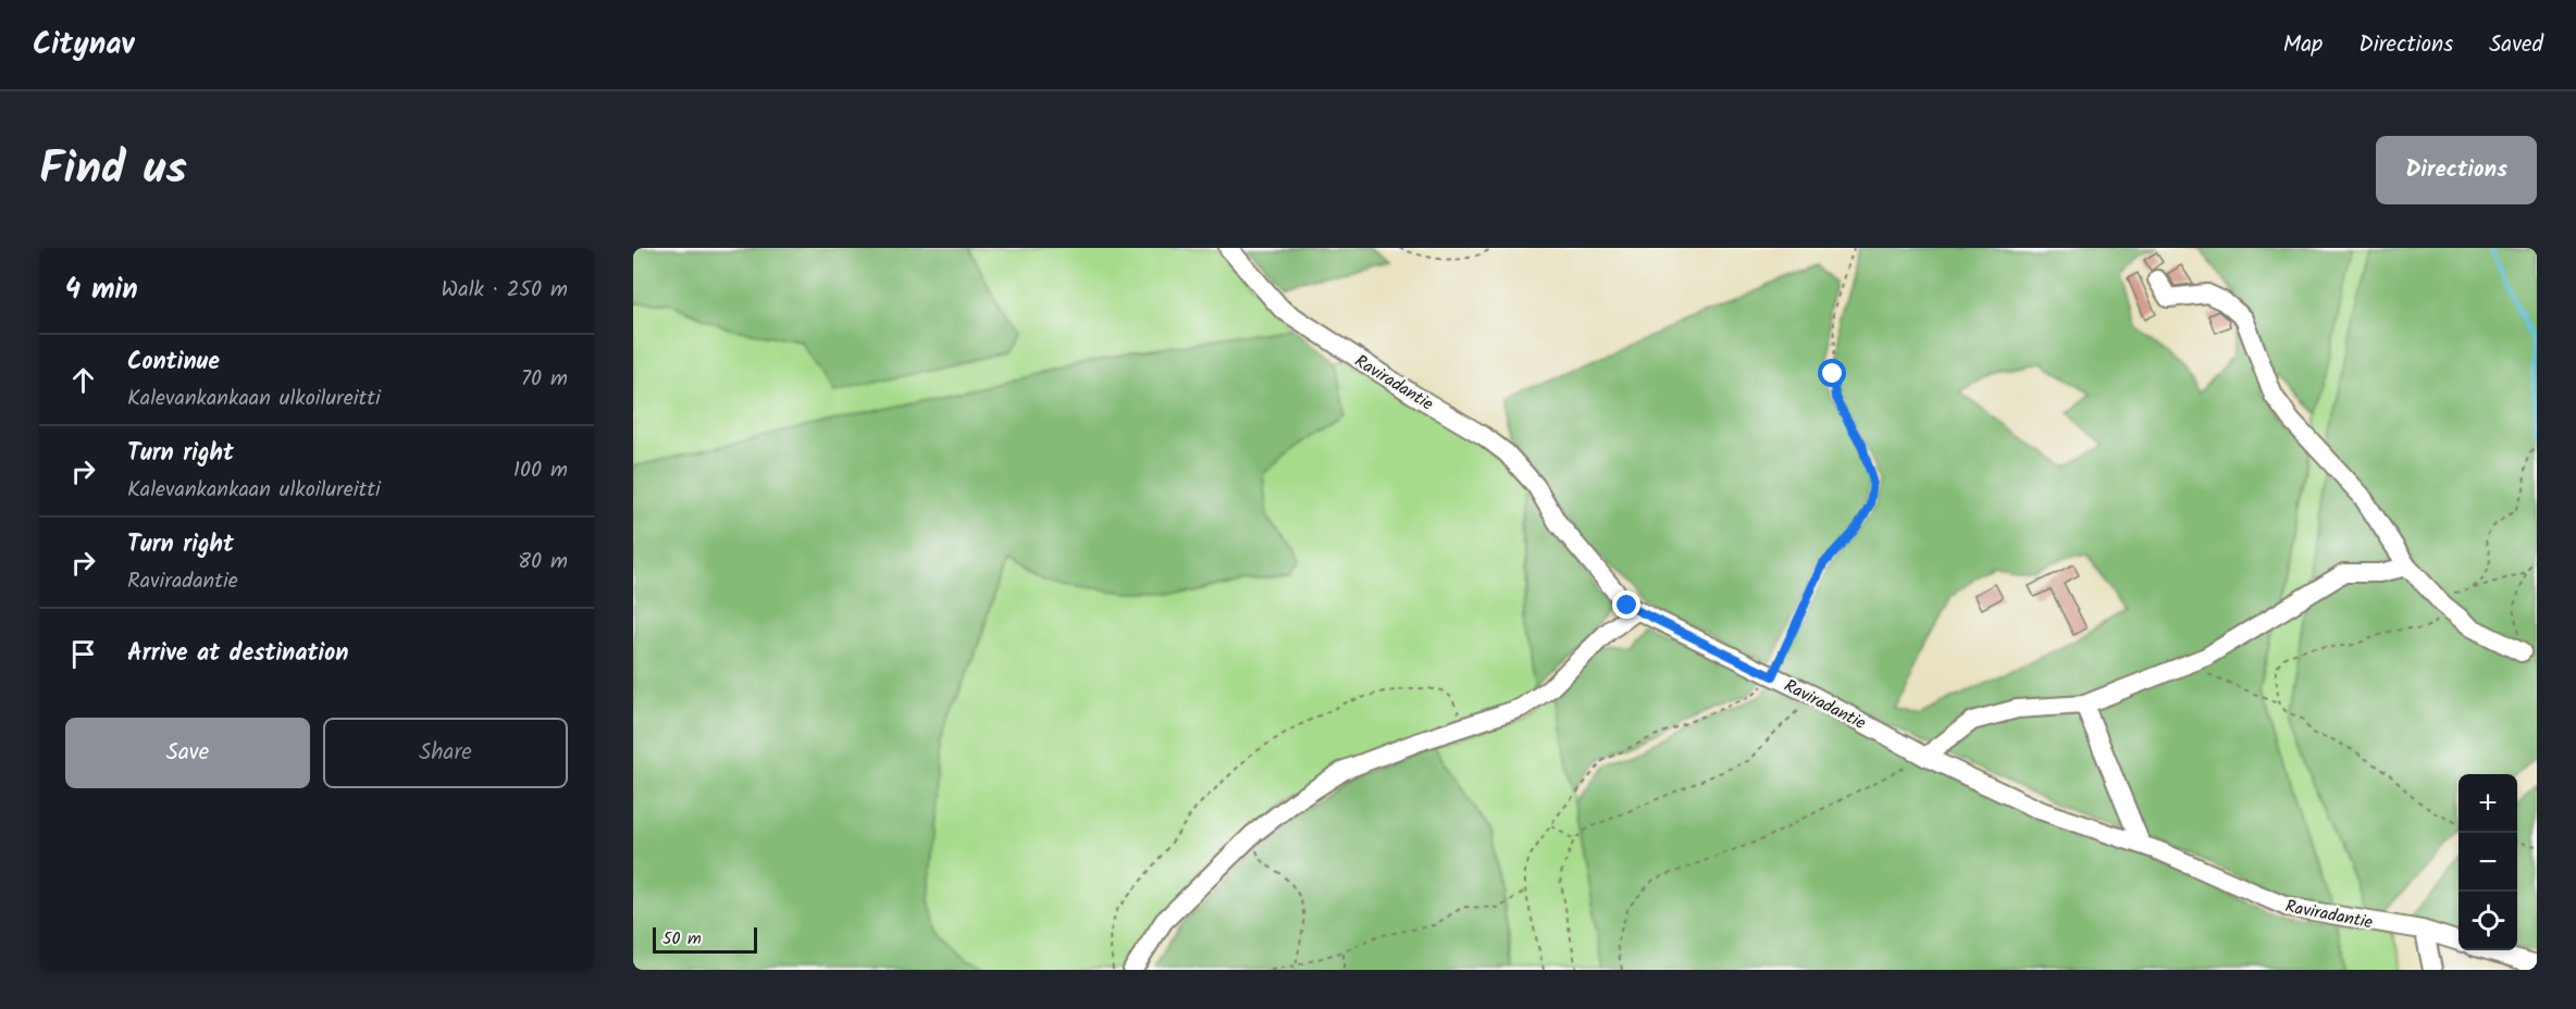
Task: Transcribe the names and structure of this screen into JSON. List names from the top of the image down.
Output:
{
  "streets": {
    "street": ["Raviradantie"]
  },
  "scale_bar": "50 m",
  "page": {
    "header": "Citynav",
    "nav": ["Map", "Directions", "Saved"],
    "title": "Find us",
    "buttons": [
      "Directions",
      ["Save", "Share"]
    ],
    "heading": ["4 min", "Walk · 250 m"],
    "list": [
      ["Continue", "Kalevankankaan ulkoilureitti", "70 m"],
      ["Turn right", "Kalevankankaan ulkoilureitti", "100 m"],
      ["Turn right", "Raviradantie", "80 m"],
      "Arrive at destination"
    ],
    "map_buttons": ["+", "−"],
    "scale": "50 m"
  }
}
